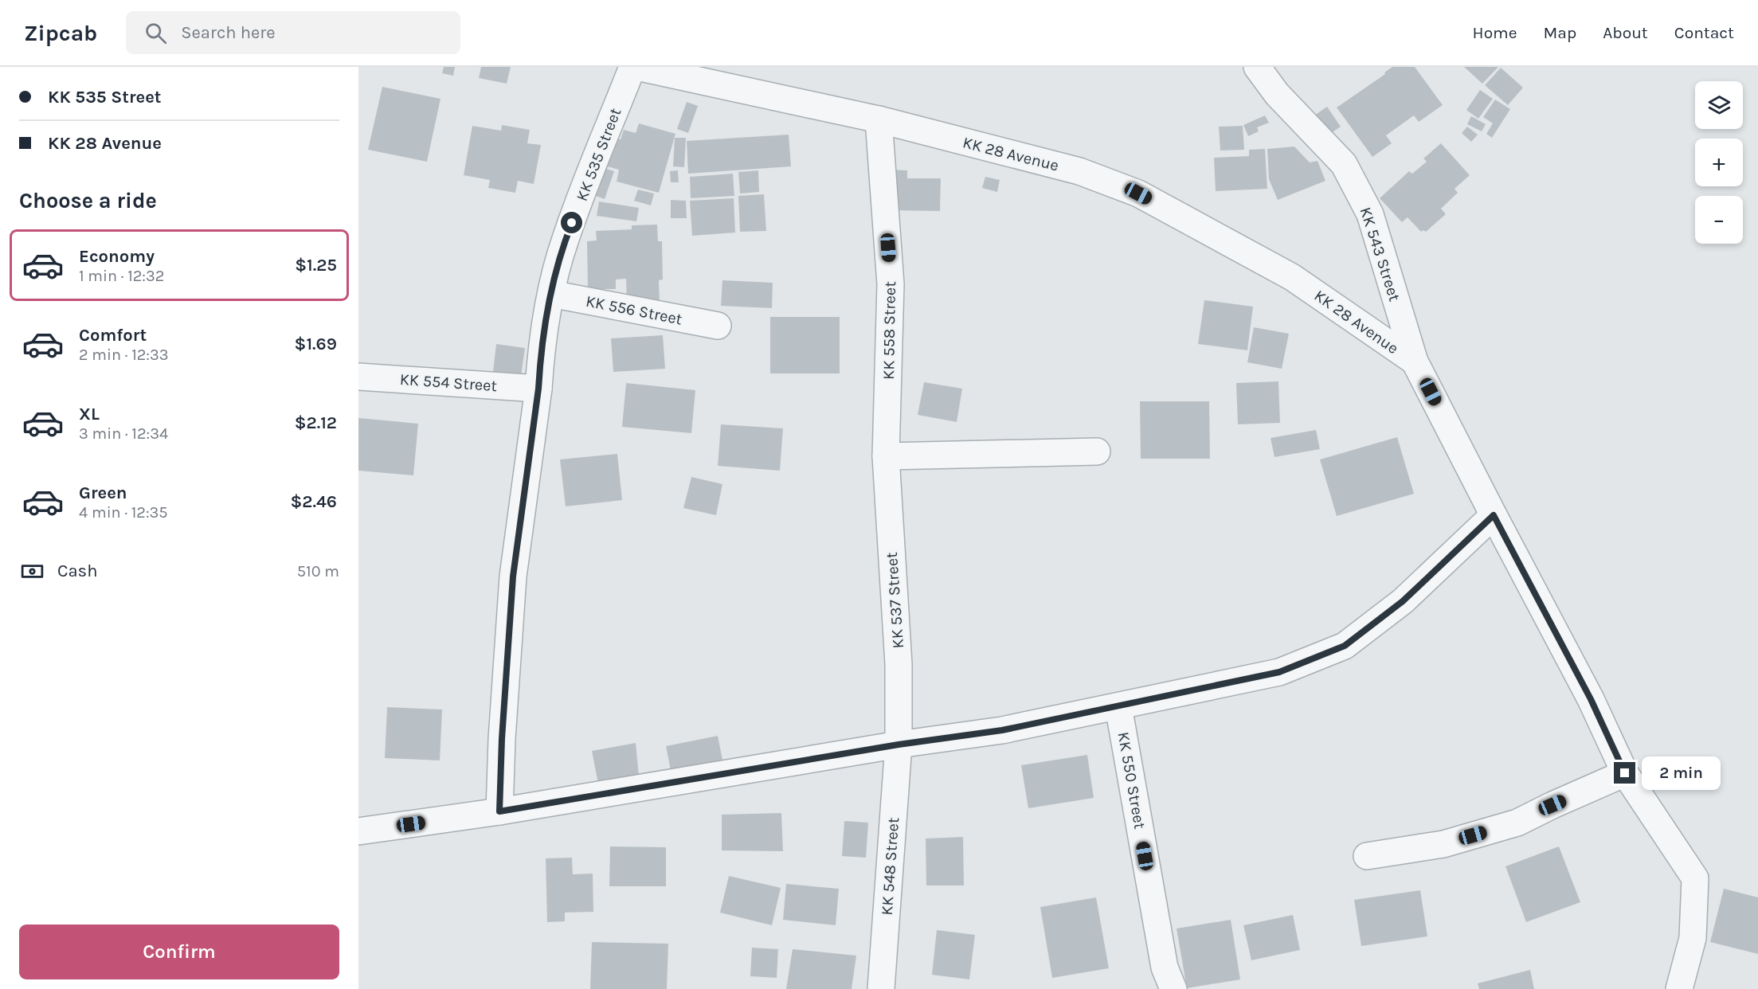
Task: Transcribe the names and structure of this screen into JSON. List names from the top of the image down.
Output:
{
  "streets": {
    "street": [
      "KK 28 Avenue",
      "KK 535 Street",
      "KK 543 Street",
      "KK 556 Street",
      "KK 558 Street",
      "KK 554 Street",
      "KK 537 Street",
      "KK 550 Street",
      "KK 548 Street"
    ]
  },
  "crossings": [
    ["KK 28 Avenue", "KK 543 Street"],
    ["KK 28 Avenue", "KK 558 Street"],
    ["KK 535 Street", "KK 556 Street"],
    ["KK 535 Street", "KK 554 Street"],
    ["KK 558 Street", "KK 537 Street"],
    ["KK 537 Street", "KK 548 Street"]
  ],
  "page": {
    "header": "Zipcab",
    "search": "Search here",
    "nav": [
      "Home",
      "Map",
      "About",
      "Contact"
    ],
    "banner": ["KK 535 Street", "KK 28 Avenue"],
    "map_buttons": ["+", "−"],
    "heading": "Choose a ride",
    "list": [
      {
        "name": "Economy",
        "note": "1 min · 12:32",
        "value": "$1.25"
      },
      {
        "name": "Comfort",
        "note": "2 min · 12:33",
        "value": "$1.69"
      },
      {
        "name": "XL",
        "note": "3 min · 12:34",
        "value": "$2.12"
      },
      {
        "name": "Green",
        "note": "4 min · 12:35",
        "value": "$2.46"
      }
    ],
    "pay": ["Cash", "510 m"],
    "bubble": "2 min",
    "buttons": "Confirm"
  }
}
